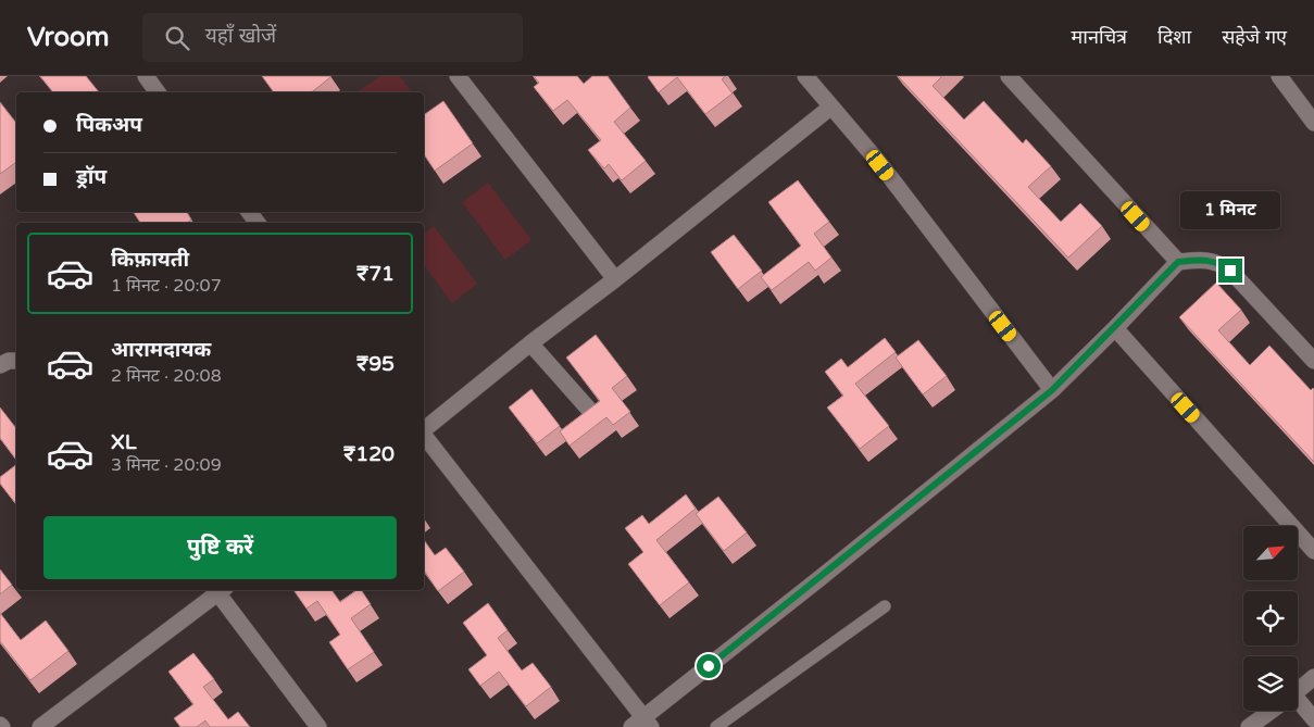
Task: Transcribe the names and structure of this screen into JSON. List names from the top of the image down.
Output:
{
  "north": "top right",
  "page": {
    "header": "Vroom",
    "search": "यहाँ खोजें",
    "nav": ["मानचित्र", "दिशा", "सहेजे गए"],
    "banner": ["पिकअप", "ड्रॉप"],
    "bubble": "1 मिनट",
    "list": [
      {
        "name": "किफ़ायती",
        "note": "1 मिनट · 20:07",
        "value": "₹71"
      },
      {
        "name": "आरामदायक",
        "note": "2 मिनट · 20:08",
        "value": "₹95"
      },
      {
        "name": "XL",
        "note": "3 मिनट · 20:09",
        "value": "₹120"
      }
    ],
    "buttons": "पुष्टि करें"
  }
}
